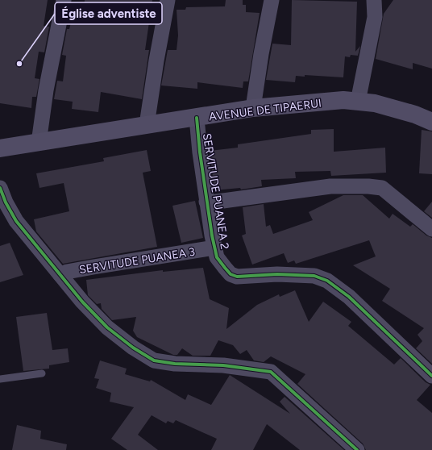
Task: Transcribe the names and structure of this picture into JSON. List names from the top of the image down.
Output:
{
  "streets": {
    "main road": ["AVENUE DE TIPAERUI"],
    "street": ["SERVITUDE PUANEA 2", "SERVITUDE PUANEA 3"]
  },
  "crossings": [
    ["AVENUE DE TIPAERUI", "SERVITUDE PUANEA 2"],
    ["SERVITUDE PUANEA 2", "SERVITUDE PUANEA 3"]
  ],
  "places": ["Église adventiste"]
}
